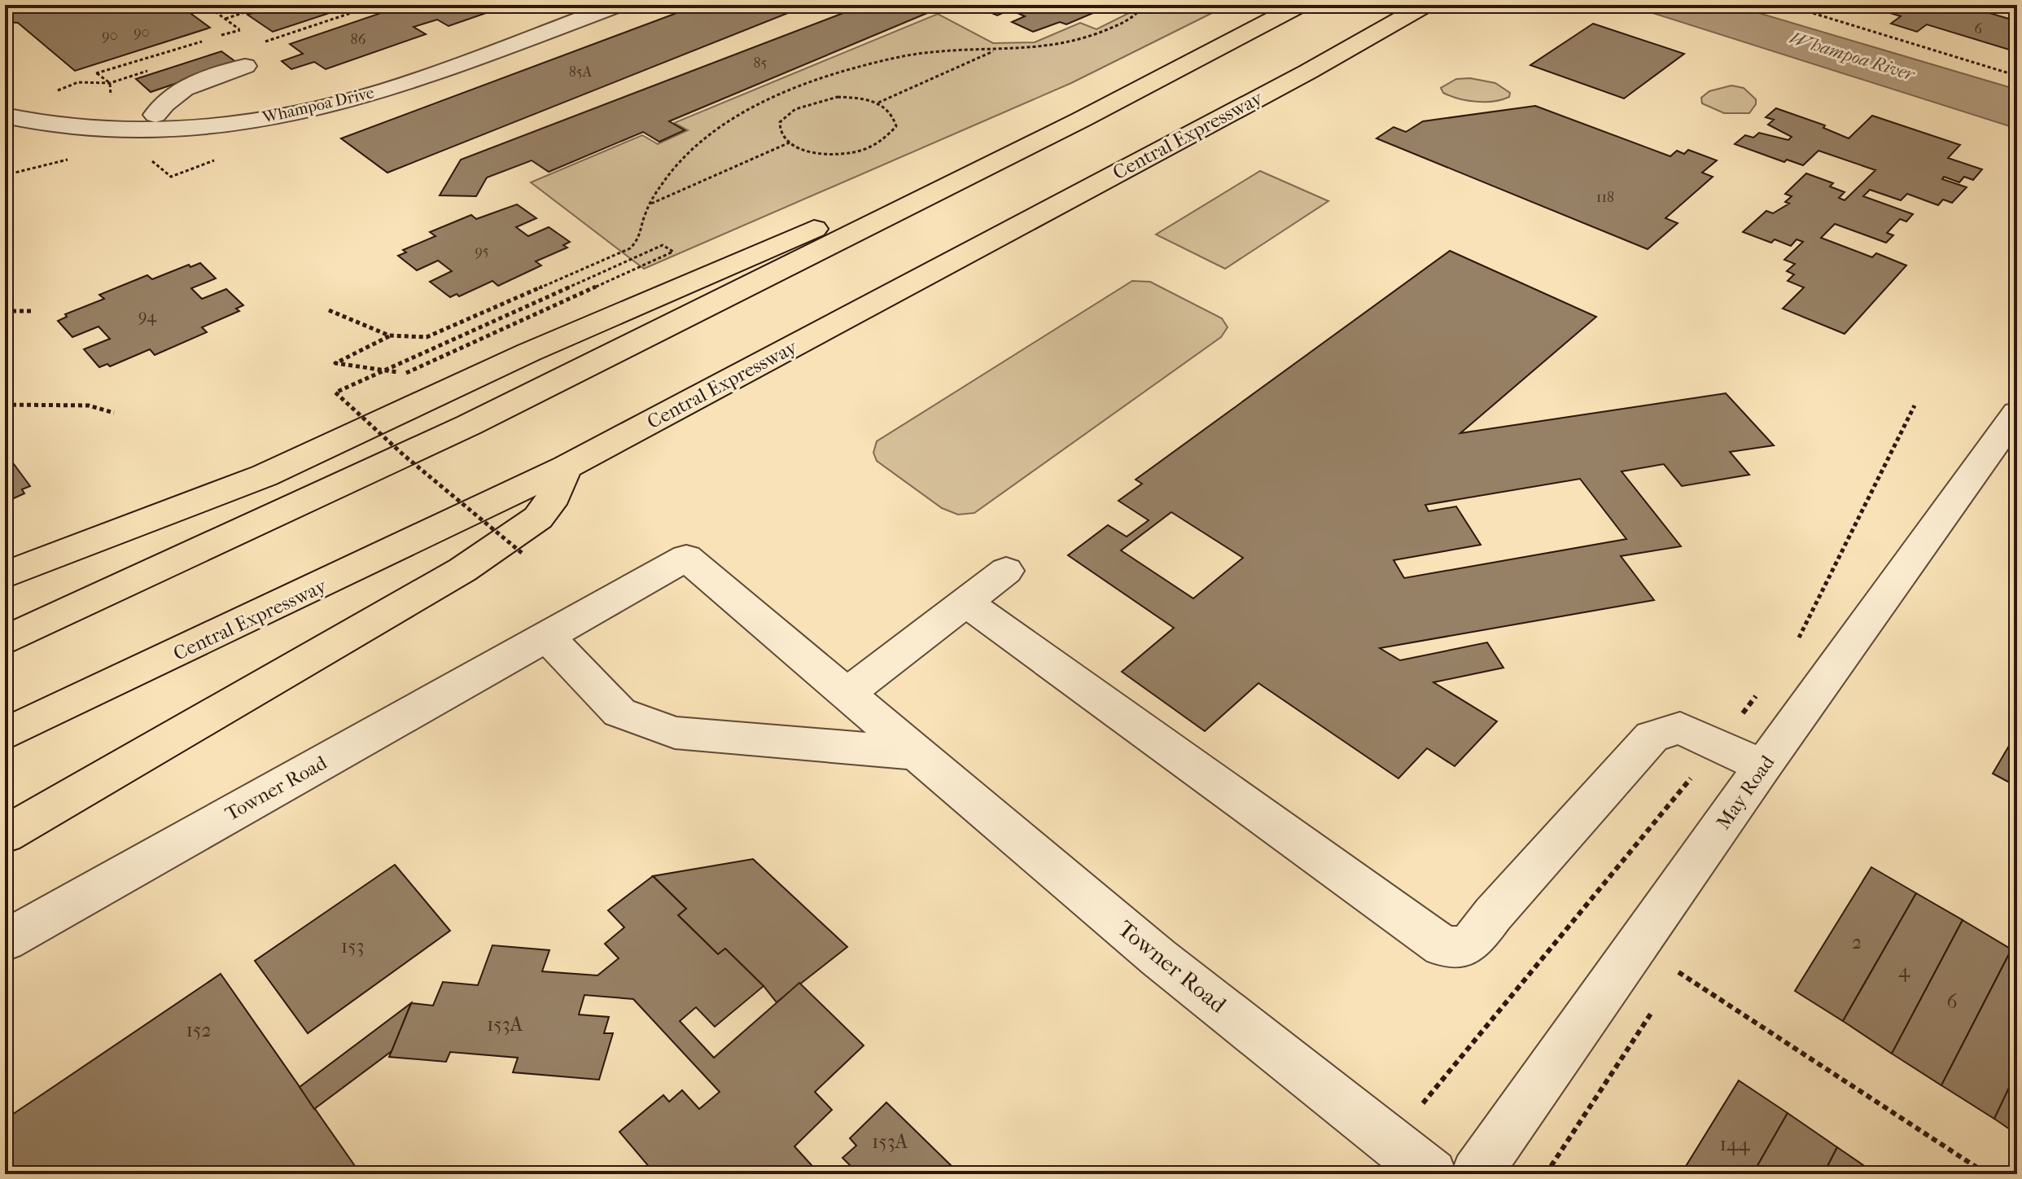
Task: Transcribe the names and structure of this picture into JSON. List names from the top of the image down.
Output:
{
  "streets": {
    "highway": ["Central Expressway"],
    "street": ["Whampoa Drive", "Towner Road", "May Road"]
  },
  "water": ["Whampoa River"],
  "house_numbers": [
    "6",
    "90",
    "90",
    "86",
    "85",
    "85A",
    "118",
    "95",
    "94",
    "2",
    "153",
    "4",
    "6",
    "153A",
    "152",
    "153A",
    "144"
  ]
}
